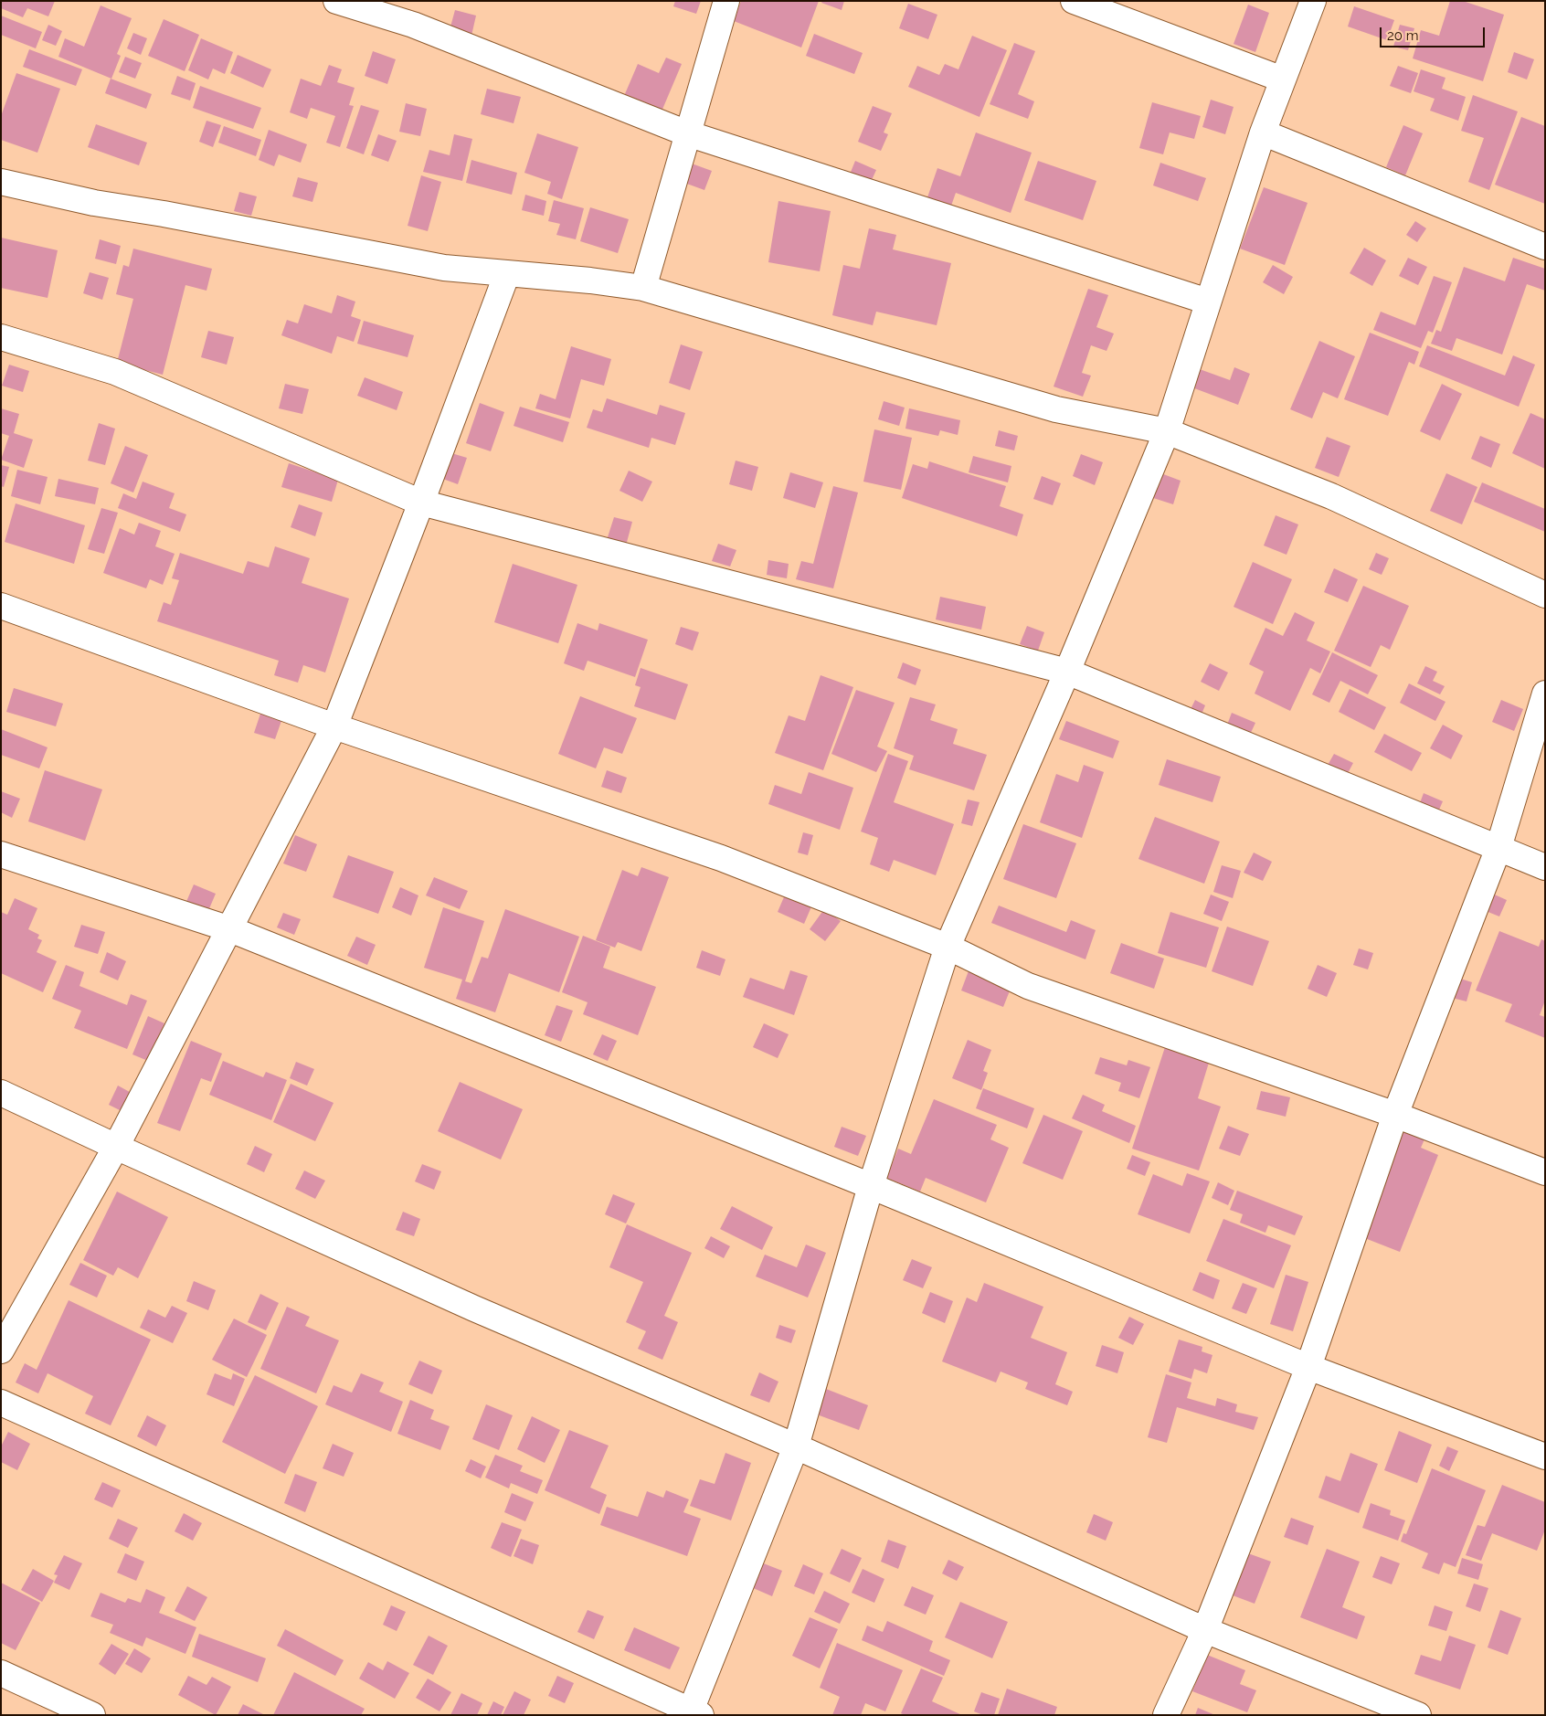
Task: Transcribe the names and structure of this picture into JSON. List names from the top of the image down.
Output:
{
  "scale_bar": "20 m"
}
